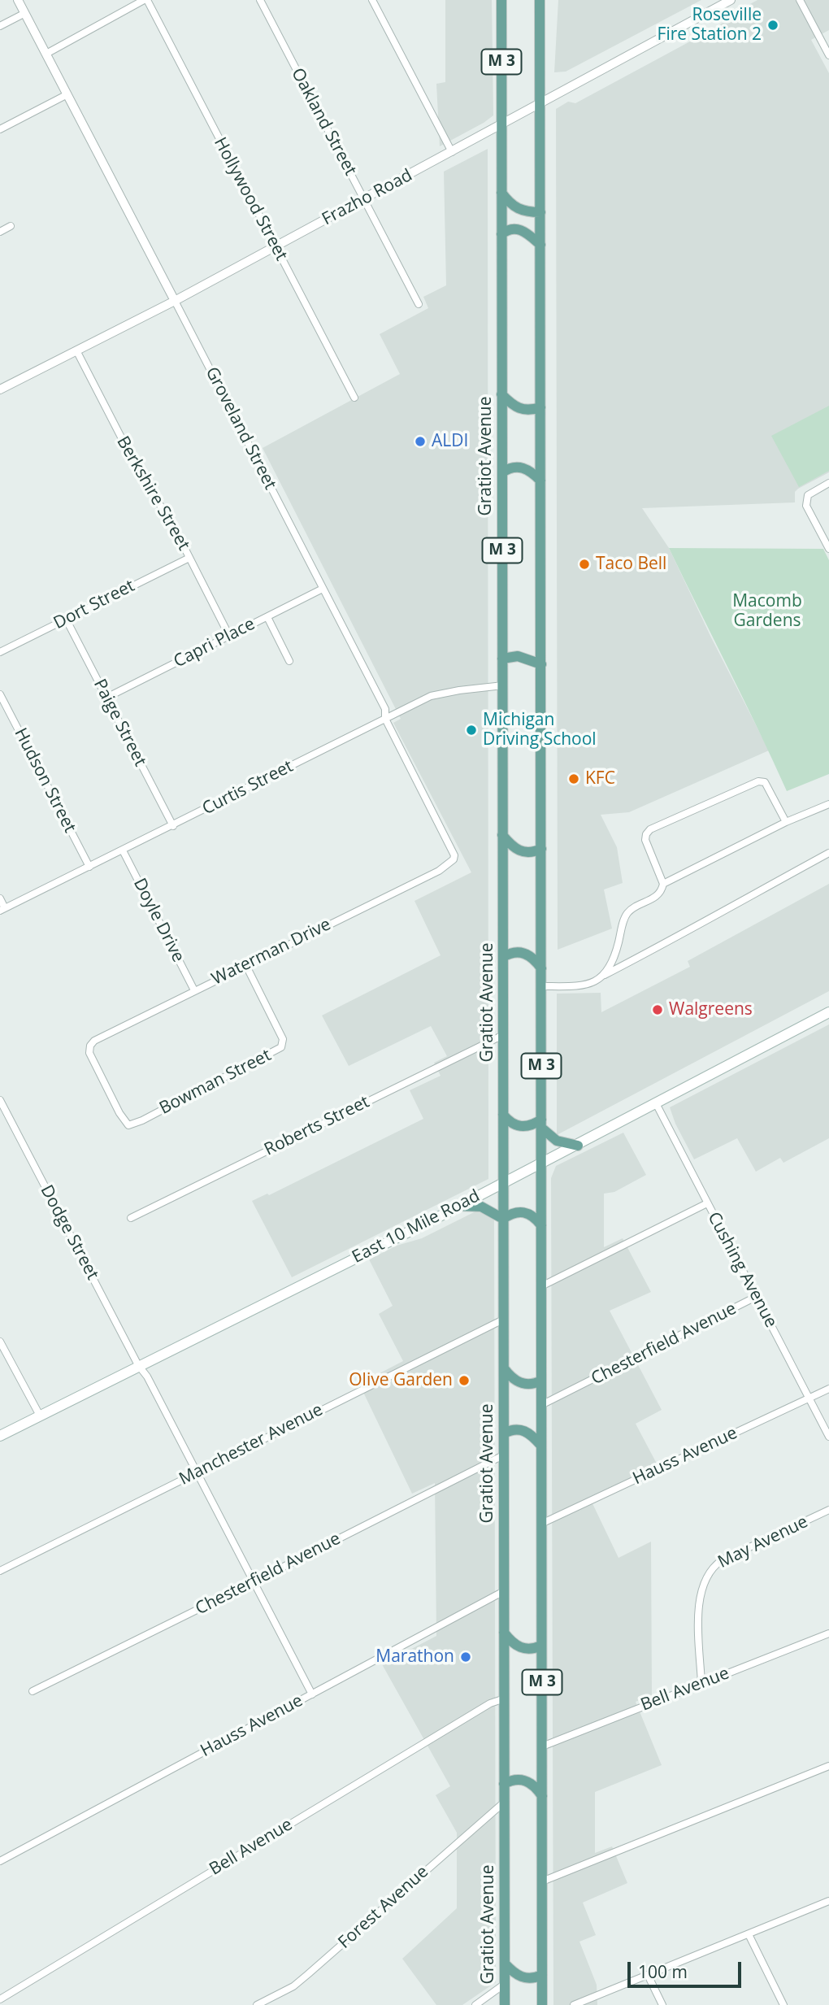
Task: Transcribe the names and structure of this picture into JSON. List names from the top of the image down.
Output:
{
  "streets": {
    "main road": ["M 3", "Gratiot Avenue", "East 10 Mile Road"],
    "street": [
      "Oakland Street",
      "Frazho Road",
      "Hollywood Street",
      "Groveland Street",
      "Berkshire Street",
      "Dort Street",
      "Capri Place",
      "Paige Street",
      "Hudson Street",
      "Curtis Street",
      "Doyle Drive",
      "Waterman Drive",
      "Bowman Street",
      "Roberts Street",
      "Dodge Street",
      "Cushing Avenue",
      "Chesterfield Avenue",
      "Manchester Avenue",
      "Hauss Avenue",
      "May Avenue",
      "Bell Avenue",
      "Forest Avenue"
    ]
  },
  "crossings": [
    ["M 3", "Frazho Road"],
    ["M 3", "East 10 Mile Road"],
    ["M 3", "Chesterfield Avenue"],
    ["M 3", "Hauss Avenue"],
    ["M 3", "Bell Avenue"],
    ["Oakland Street", "Frazho Road"],
    ["Frazho Road", "Hollywood Street"],
    ["Frazho Road", "Groveland Street"],
    ["Frazho Road", "Gratiot Avenue"],
    ["Frazho Road", "Berkshire Street"],
    ["Groveland Street", "Capri Place"],
    ["Groveland Street", "Curtis Street"],
    ["Groveland Street", "Waterman Drive"],
    ["Gratiot Avenue", "Curtis Street"],
    ["Gratiot Avenue", "Roberts Street"],
    ["Gratiot Avenue", "East 10 Mile Road"],
    ["Gratiot Avenue", "Chesterfield Avenue"],
    ["Gratiot Avenue", "Manchester Avenue"],
    ["Gratiot Avenue", "Hauss Avenue"],
    ["Gratiot Avenue", "Bell Avenue"],
    ["Gratiot Avenue", "Forest Avenue"],
    ["Berkshire Street", "Dort Street"],
    ["Berkshire Street", "Capri Place"],
    ["Dort Street", "Paige Street"],
    ["Capri Place", "Paige Street"],
    ["Paige Street", "Curtis Street"],
    ["Hudson Street", "Curtis Street"],
    ["Curtis Street", "Doyle Drive"],
    ["Doyle Drive", "Waterman Drive"],
    ["Waterman Drive", "Bowman Street"],
    ["East 10 Mile Road", "Dodge Street"],
    ["East 10 Mile Road", "Cushing Avenue"],
    ["Dodge Street", "Chesterfield Avenue"],
    ["Dodge Street", "Manchester Avenue"],
    ["Dodge Street", "Hauss Avenue"],
    ["Cushing Avenue", "Chesterfield Avenue"],
    ["Cushing Avenue", "Hauss Avenue"],
    ["May Avenue", "Bell Avenue"]
  ],
  "parks": ["Macomb Gardens"],
  "places": [
    "Roseville Fire Station 2",
    "ALDI",
    "Taco Bell",
    "Michigan Driving School",
    "KFC",
    "Walgreens",
    "Olive Garden",
    "Marathon"
  ],
  "scale_bar": "100 m"
}
